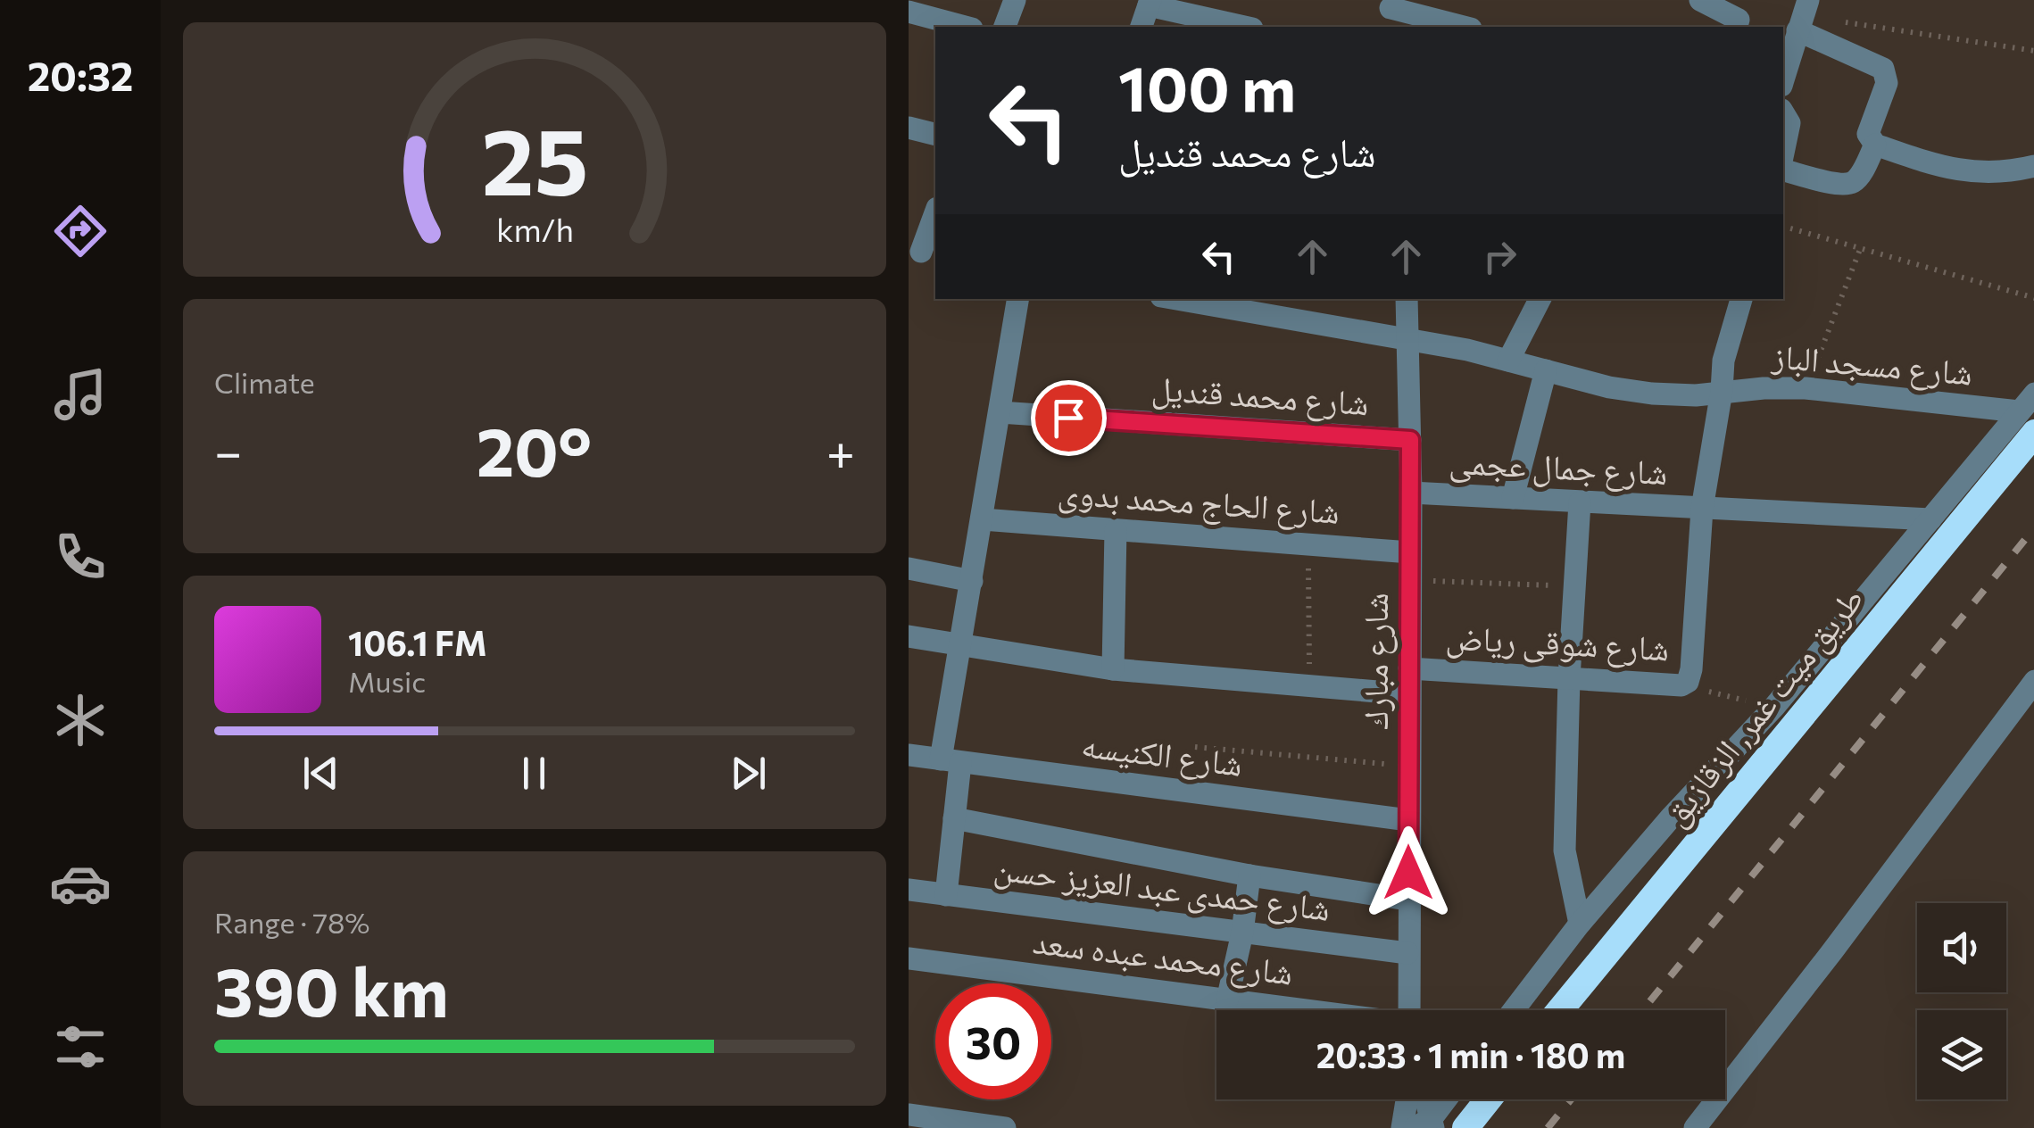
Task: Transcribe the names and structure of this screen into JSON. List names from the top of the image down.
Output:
{
  "streets": {
    "highway": ["طريق ميت غمر, الزقازيق"],
    "street": [
      "شارع مسجد الباز",
      "شارع محمد قنديل",
      "شارع جمال عجمى",
      "شارع الحاج محمد بدوى",
      "شارع شوقى رياض",
      "شارع مبارك",
      "شارع الكنيسه",
      "شارع حمدى عبد العزيز حسن",
      "شارع محمد عبده سعد"
    ]
  },
  "crossings": [
    ["شارع مسجد الباز", "شارع شوقى رياض"],
    ["شارع مسجد الباز", "شارع مبارك"],
    ["شارع مسجد الباز", "طريق ميت غمر, الزقازيق"],
    ["شارع محمد قنديل", "شارع مبارك"],
    ["شارع جمال عجمى", "شارع شوقى رياض"],
    ["شارع جمال عجمى", "شارع مبارك"],
    ["شارع الحاج محمد بدوى", "شارع مبارك"],
    ["شارع شوقى رياض", "شارع مبارك"],
    ["شارع مبارك", "شارع الكنيسه"],
    ["شارع مبارك", "شارع حمدى عبد العزيز حسن"]
  ],
  "page": {
    "tabs": "20:32",
    "turn": ["100 m", "شارع محمد قنديل"],
    "tile": [
      "Climate",
      ["Range · 78%", "390 km"]
    ],
    "heat": ["−", "20°", "+"],
    "song": ["106.1 FM", "Music"],
    "limit": "30",
    "trip": "20:33 · 1 min · 180 m",
    "gauge": ["25", "km/h"]
  }
}
